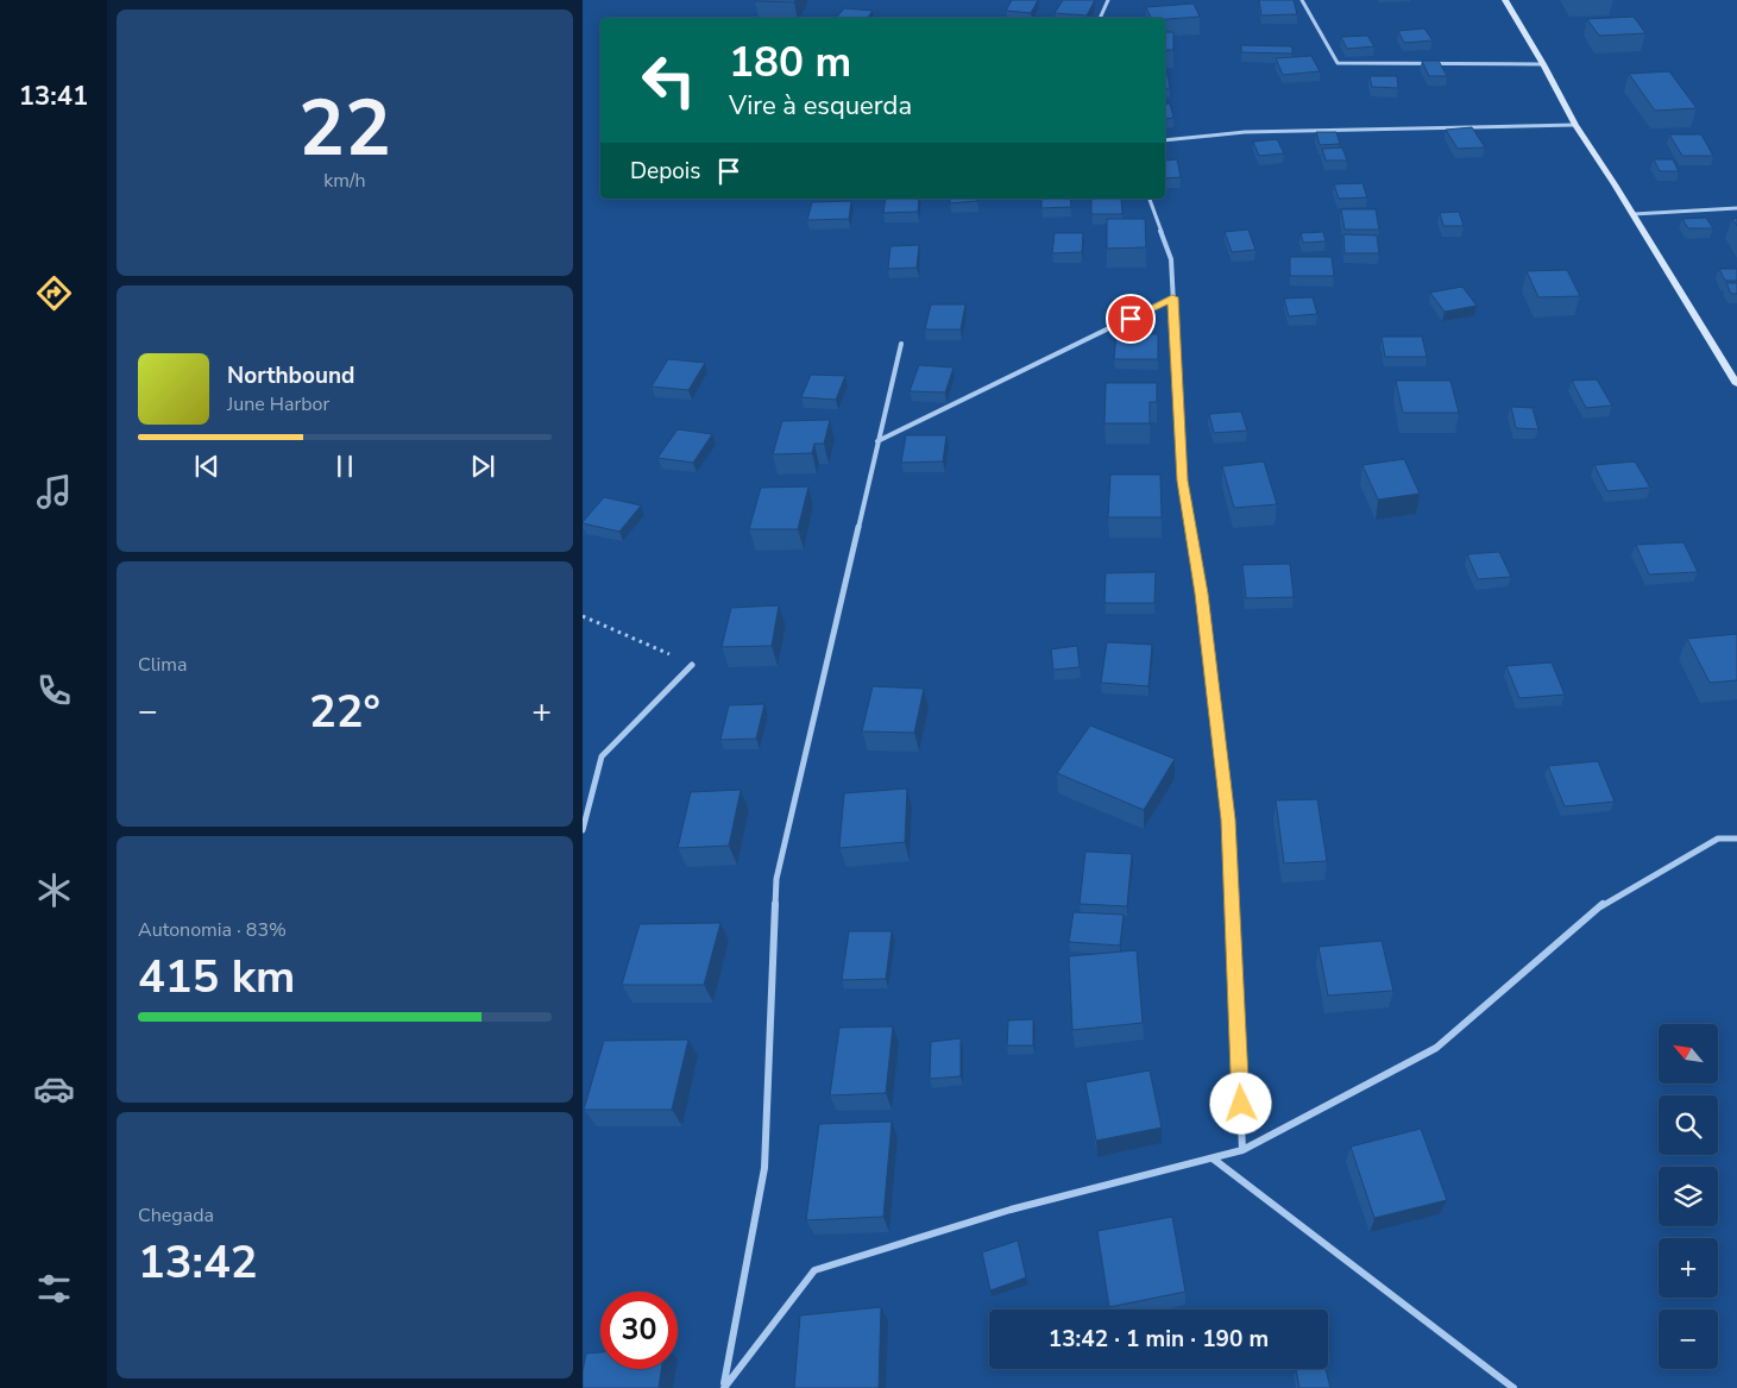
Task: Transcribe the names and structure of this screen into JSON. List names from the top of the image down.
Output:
{
  "north": "top left",
  "page": {
    "tabs": "13:41",
    "tile": [
      ["22", "km/h"],
      "Clima",
      ["Autonomia · 83%", "415 km"],
      ["Chegada", "13:42"]
    ],
    "turn": ["180 m", "Vire à esquerda"],
    "then": "Depois",
    "song": ["Northbound", "June Harbor"],
    "heat": ["−", "22°", "+"],
    "map_buttons": ["+", "−"],
    "limit": "30",
    "trip": "13:42 · 1 min · 190 m"
  }
}
